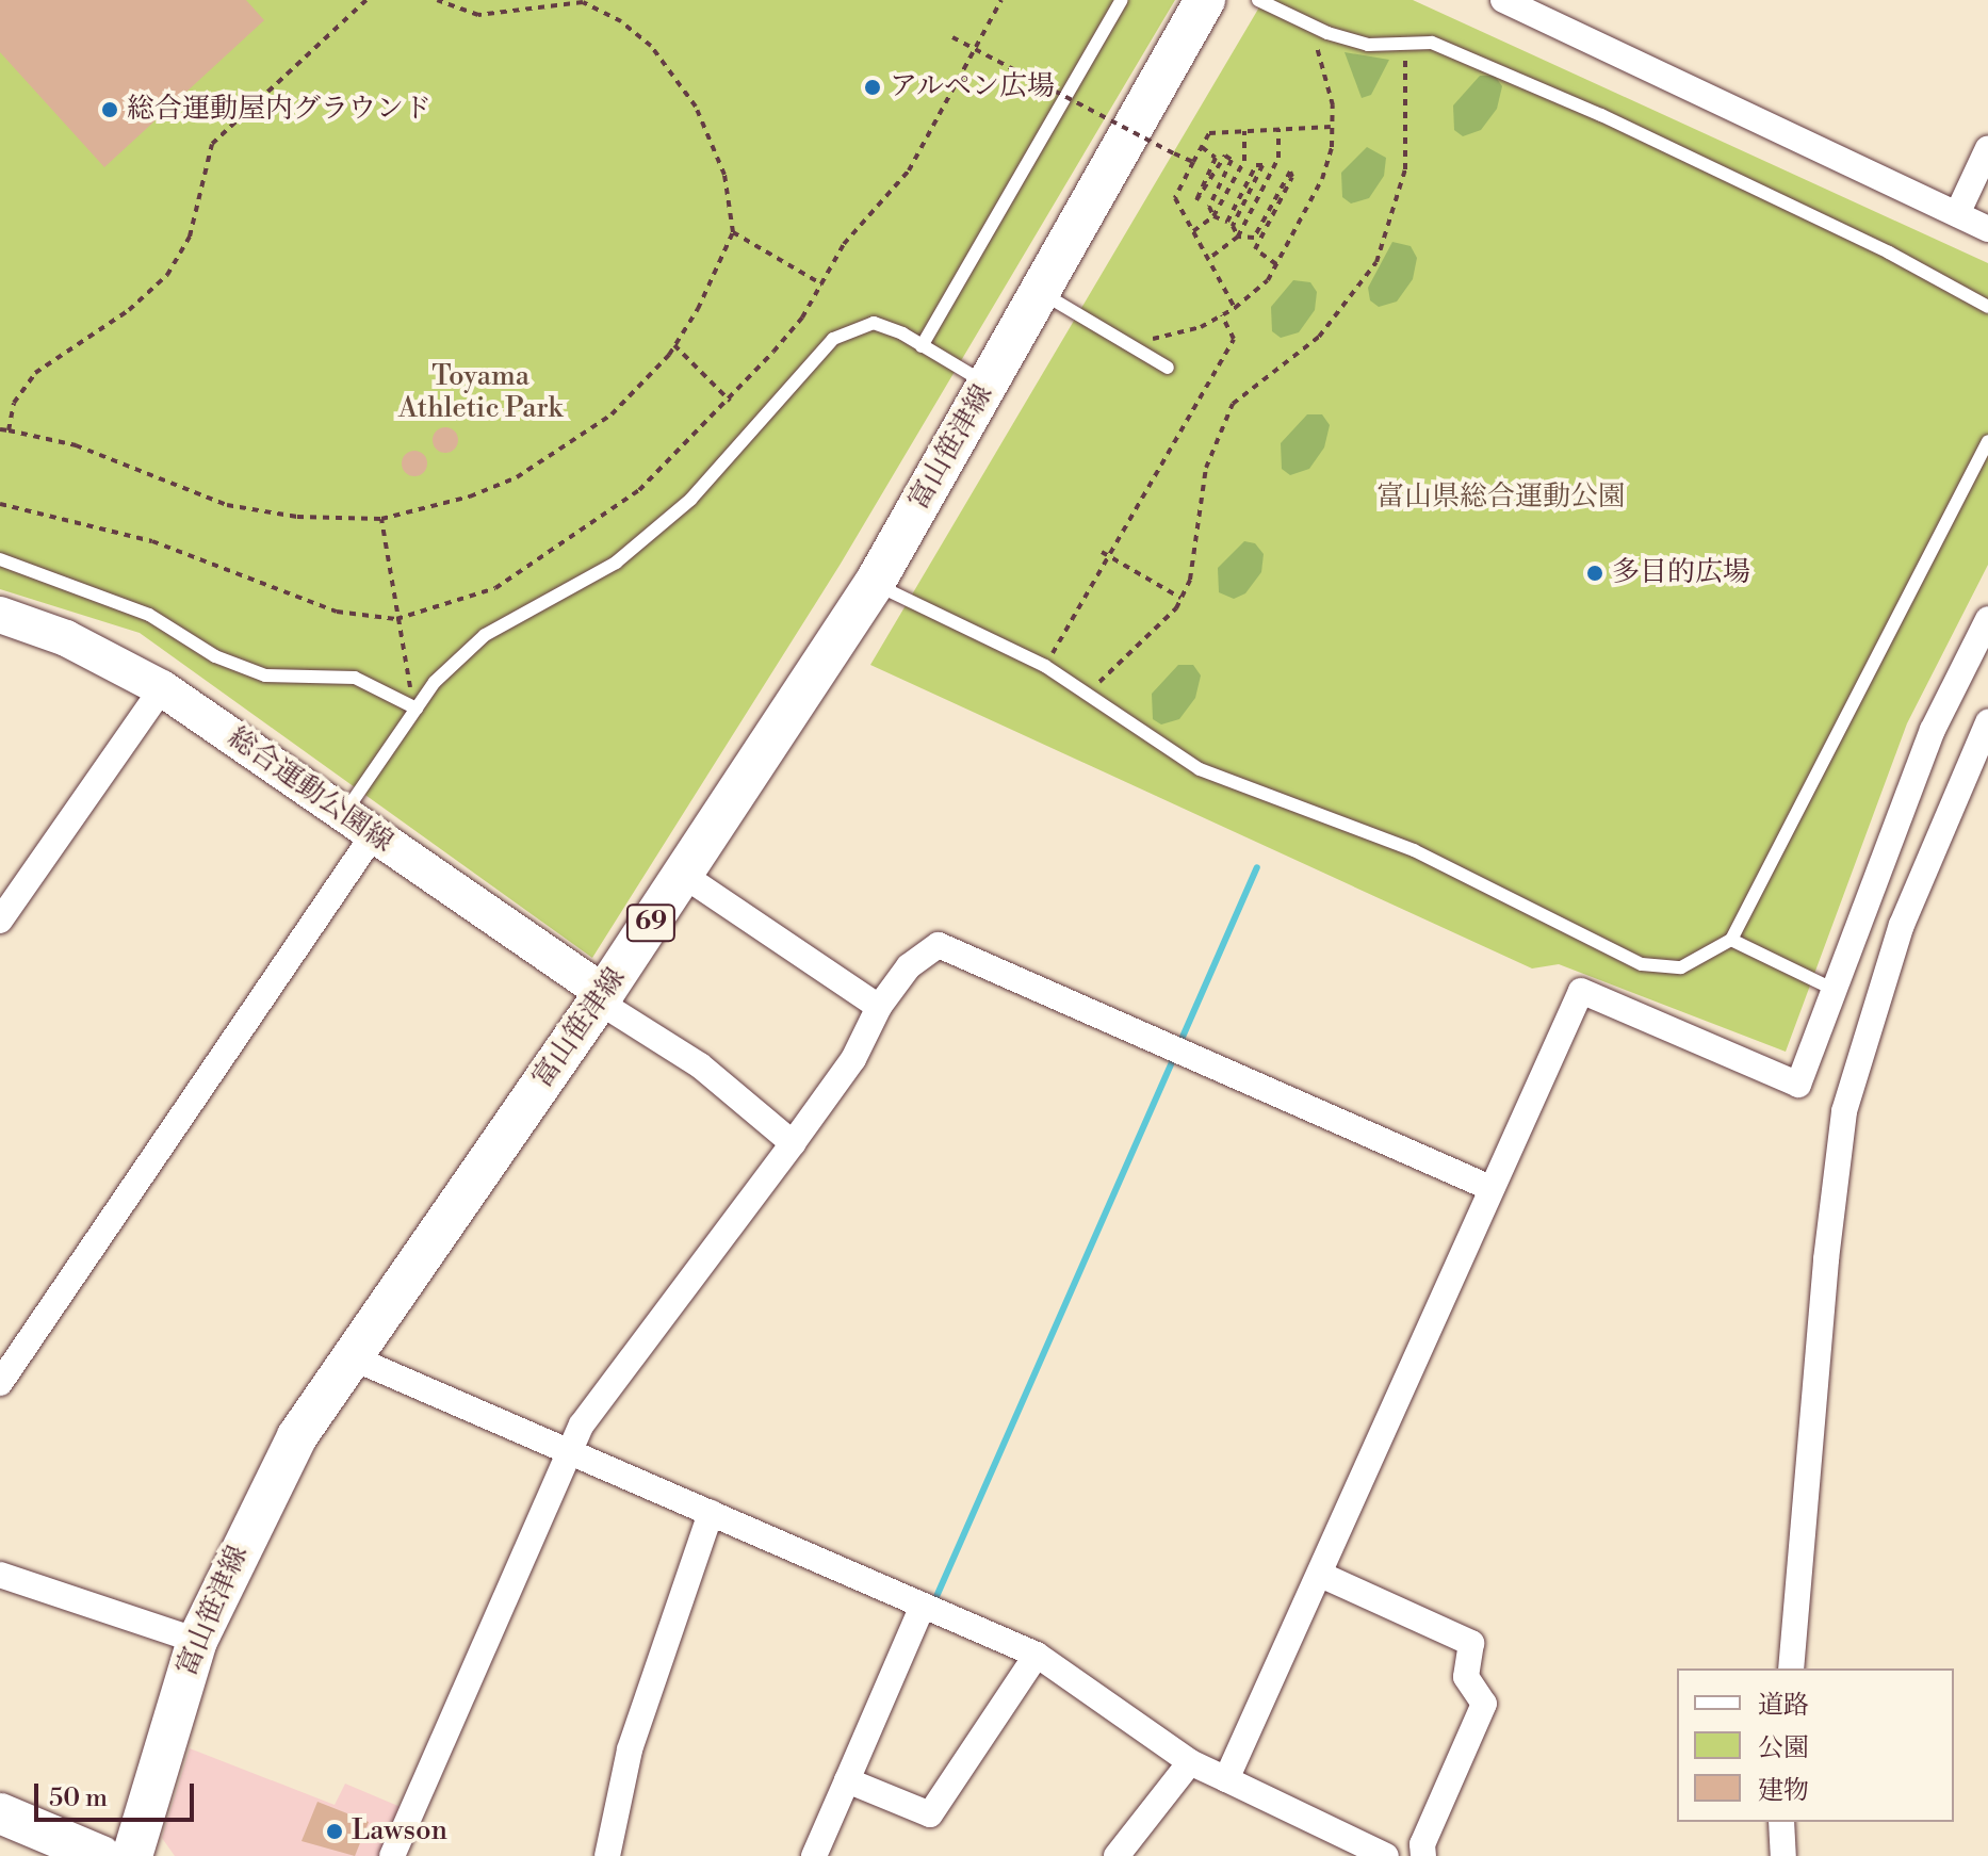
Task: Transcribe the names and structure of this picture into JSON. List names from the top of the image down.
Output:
{
  "streets": {
    "main road": ["富山笹津線", "総合運動公園線", "69"]
  },
  "crossings": [
    ["富山笹津線", "総合運動公園線"]
  ],
  "parks": ["Toyama Athletic Park", "富山県総合運動公園"],
  "places": [
    "アルペン広場",
    "総合運動屋内グラウンド",
    "多目的広場",
    "Lawson"
  ],
  "legend": ["道路", "公園", "建物"],
  "scale_bar": "50 m"
}
